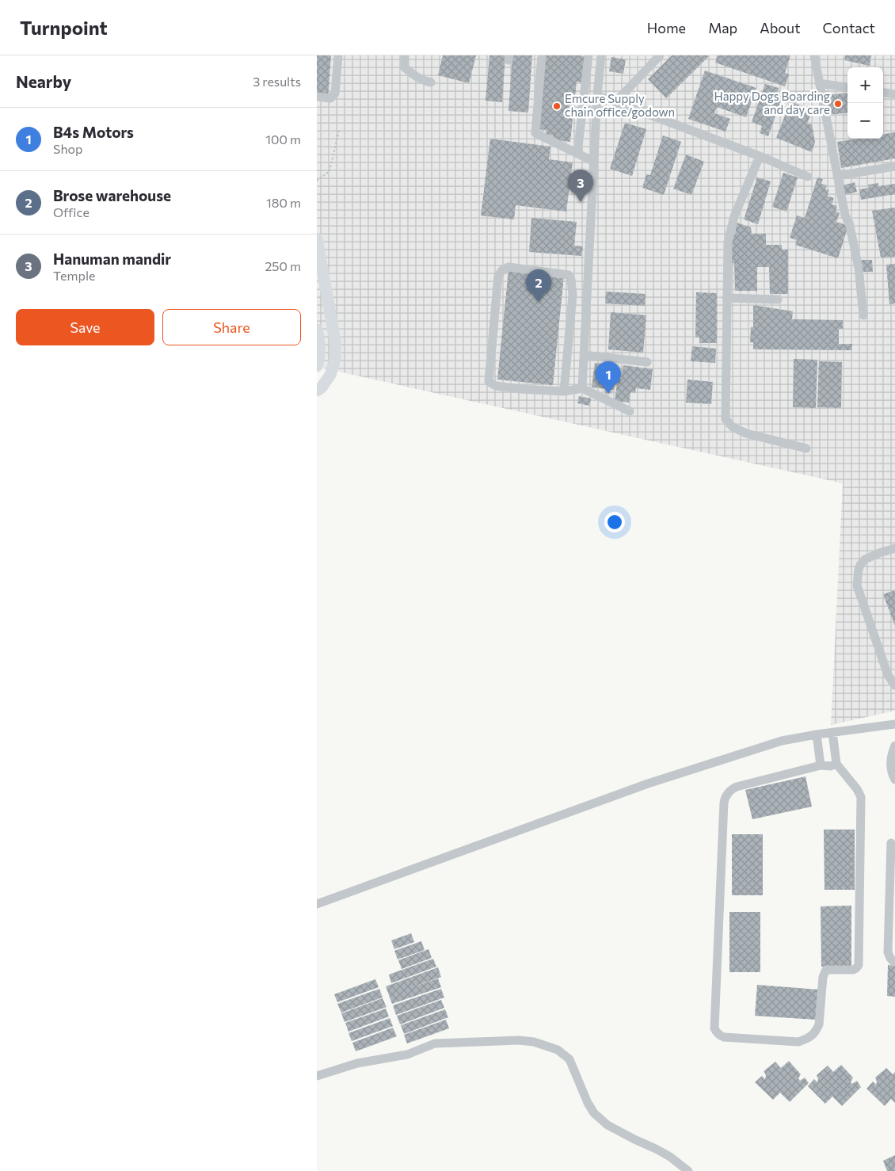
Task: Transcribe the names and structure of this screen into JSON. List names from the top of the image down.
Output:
{
  "places": ["Happy Dogs Boarding and day care", "Emcure Supply chain office/godown"],
  "page": {
    "header": "Turnpoint",
    "nav": [
      "Home",
      "Map",
      "About",
      "Contact"
    ],
    "heading": ["Nearby", "3 results"],
    "map_buttons": ["+", "−"],
    "list": [
      {
        "mark": "1",
        "name": "B4s Motors",
        "note": "Shop",
        "value": "100 m"
      },
      {
        "mark": "2",
        "name": "Brose warehouse",
        "note": "Office",
        "value": "180 m"
      },
      {
        "mark": "3",
        "name": "Hanuman mandir",
        "note": "Temple",
        "value": "250 m"
      }
    ],
    "pins": ["3", "2", "1"],
    "buttons": ["Save", "Share"]
  }
}
